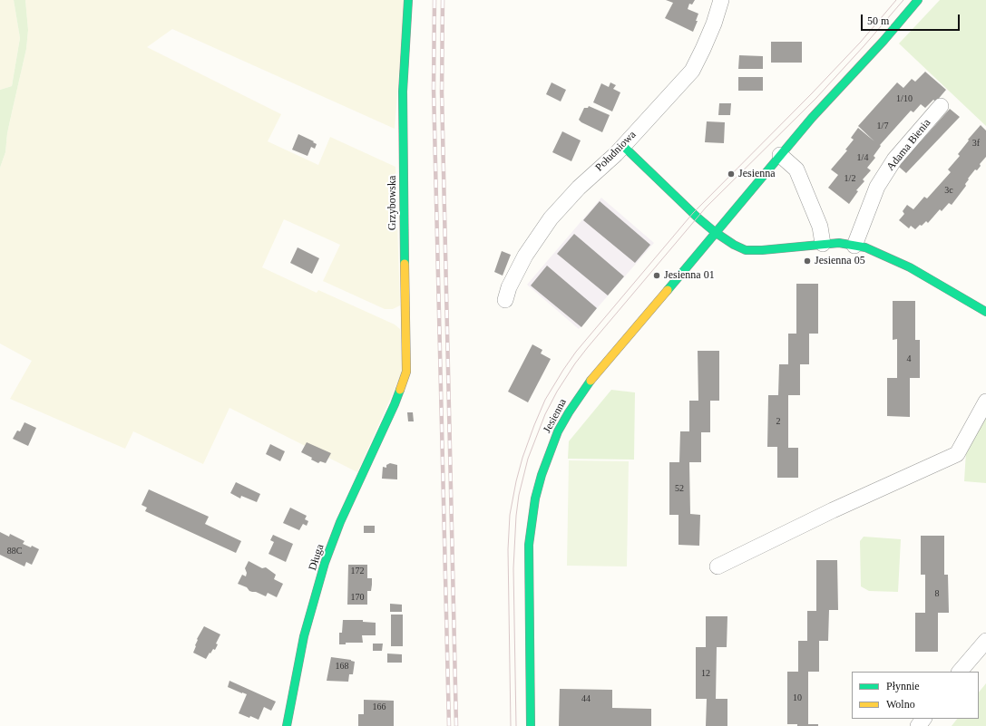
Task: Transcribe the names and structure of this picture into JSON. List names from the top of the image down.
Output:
{
  "streets": {
    "street": [
      "Adama Bienia",
      "Południowa",
      "Grzybowska",
      "Jesienna",
      "Długa"
    ]
  },
  "crossings": [
    ["Grzybowska", "Długa"]
  ],
  "places": ["Jesienna", "Jesienna 05", "Jesienna 01"],
  "house_numbers": [
    "1/10",
    "1/7",
    "3f",
    "1/4",
    "1/2",
    "3c",
    "4",
    "2",
    "52",
    "88C",
    "172",
    "8",
    "170",
    "168",
    "12",
    "10",
    "44",
    "166"
  ],
  "legend": ["Płynnie", "Wolno"],
  "scale_bar": "50 m"
}
